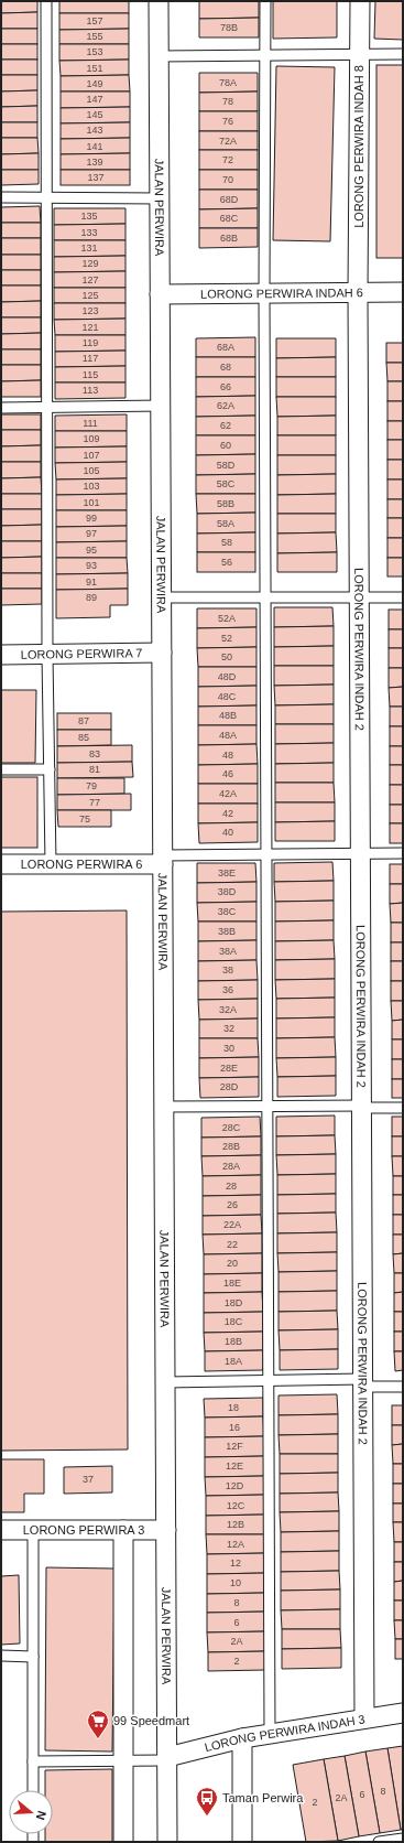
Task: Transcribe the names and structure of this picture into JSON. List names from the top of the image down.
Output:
{
  "streets": {
    "street": [
      "LORONG PERWIRA INDAH 8",
      "JALAN PERWIRA",
      "LORONG PERWIRA INDAH 6",
      "LORONG PERWIRA INDAH 2",
      "LORONG PERWIRA 7",
      "LORONG PERWIRA 6",
      "LORONG PERWIRA 3",
      "LORONG PERWIRA INDAH 3"
    ]
  },
  "crossings": [
    ["LORONG PERWIRA INDAH 8", "LORONG PERWIRA INDAH 6"],
    ["LORONG PERWIRA INDAH 8", "LORONG PERWIRA INDAH 2"],
    ["JALAN PERWIRA", "LORONG PERWIRA INDAH 6"],
    ["JALAN PERWIRA", "LORONG PERWIRA 7"],
    ["JALAN PERWIRA", "LORONG PERWIRA 6"],
    ["JALAN PERWIRA", "LORONG PERWIRA 3"],
    ["JALAN PERWIRA", "LORONG PERWIRA INDAH 3"],
    ["LORONG PERWIRA INDAH 6", "LORONG PERWIRA INDAH 2"],
    ["LORONG PERWIRA INDAH 2", "LORONG PERWIRA INDAH 3"]
  ],
  "places": {
    "supermarket": ["99 Speedmart"],
    "bus stop": ["Taman Perwira"]
  },
  "house_numbers": [
    "157",
    "78B",
    "155",
    "153",
    "151",
    "78A",
    "149",
    "147",
    "78",
    "145",
    "76",
    "143",
    "72A",
    "141",
    "72",
    "139",
    "137",
    "70",
    "68D",
    "135",
    "68C",
    "133",
    "68B",
    "131",
    "129",
    "127",
    "125",
    "123",
    "121",
    "119",
    "68A",
    "117",
    "68",
    "115",
    "66",
    "113",
    "62A",
    "111",
    "62",
    "109",
    "60",
    "107",
    "58D",
    "105",
    "58C",
    "103",
    "101",
    "58B",
    "99",
    "58A",
    "97",
    "58",
    "95",
    "56",
    "93",
    "91",
    "89",
    "52A",
    "52",
    "50",
    "48D",
    "48C",
    "48B",
    "87",
    "48A",
    "85",
    "83",
    "48",
    "81",
    "46",
    "79",
    "42A",
    "77",
    "42",
    "75",
    "40",
    "38E",
    "38D",
    "38C",
    "38B",
    "38A",
    "38",
    "36",
    "32A",
    "32",
    "30",
    "28E",
    "28D",
    "28C",
    "28B",
    "28A",
    "28",
    "26",
    "22A",
    "22",
    "20",
    "18E",
    "18D",
    "18C",
    "18B",
    "18A",
    "18",
    "16",
    "12F",
    "12E",
    "37",
    "12D",
    "12C",
    "12B",
    "12A",
    "12",
    "10",
    "8",
    "6",
    "2A",
    "2",
    "8",
    "6",
    "2A",
    "2"
  ],
  "north": "right"
}
